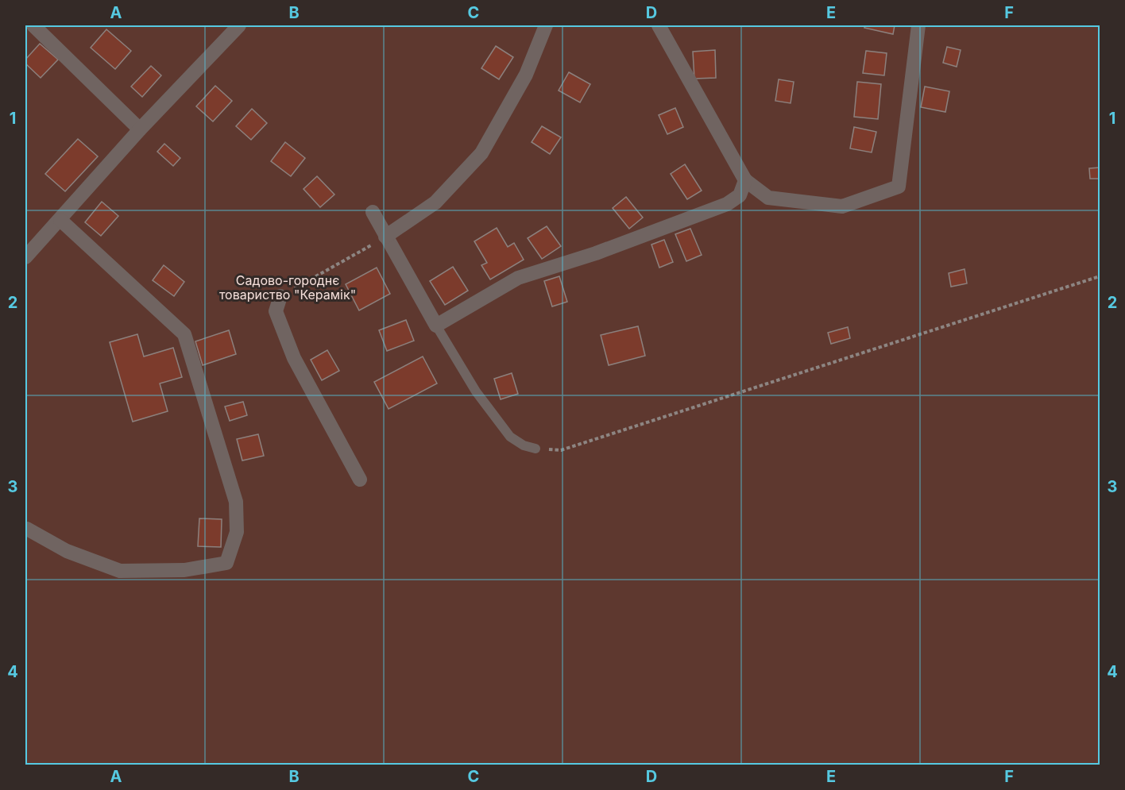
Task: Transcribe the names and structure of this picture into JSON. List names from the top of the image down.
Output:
{
  "parks": ["Садово-городнє товариство \"Керамік\""],
  "grid": {
    "columns": [
      "A",
      "B",
      "C",
      "D",
      "E",
      "F"
    ],
    "rows": [
      "1",
      "2",
      "3",
      "4"
    ]
  }
}
